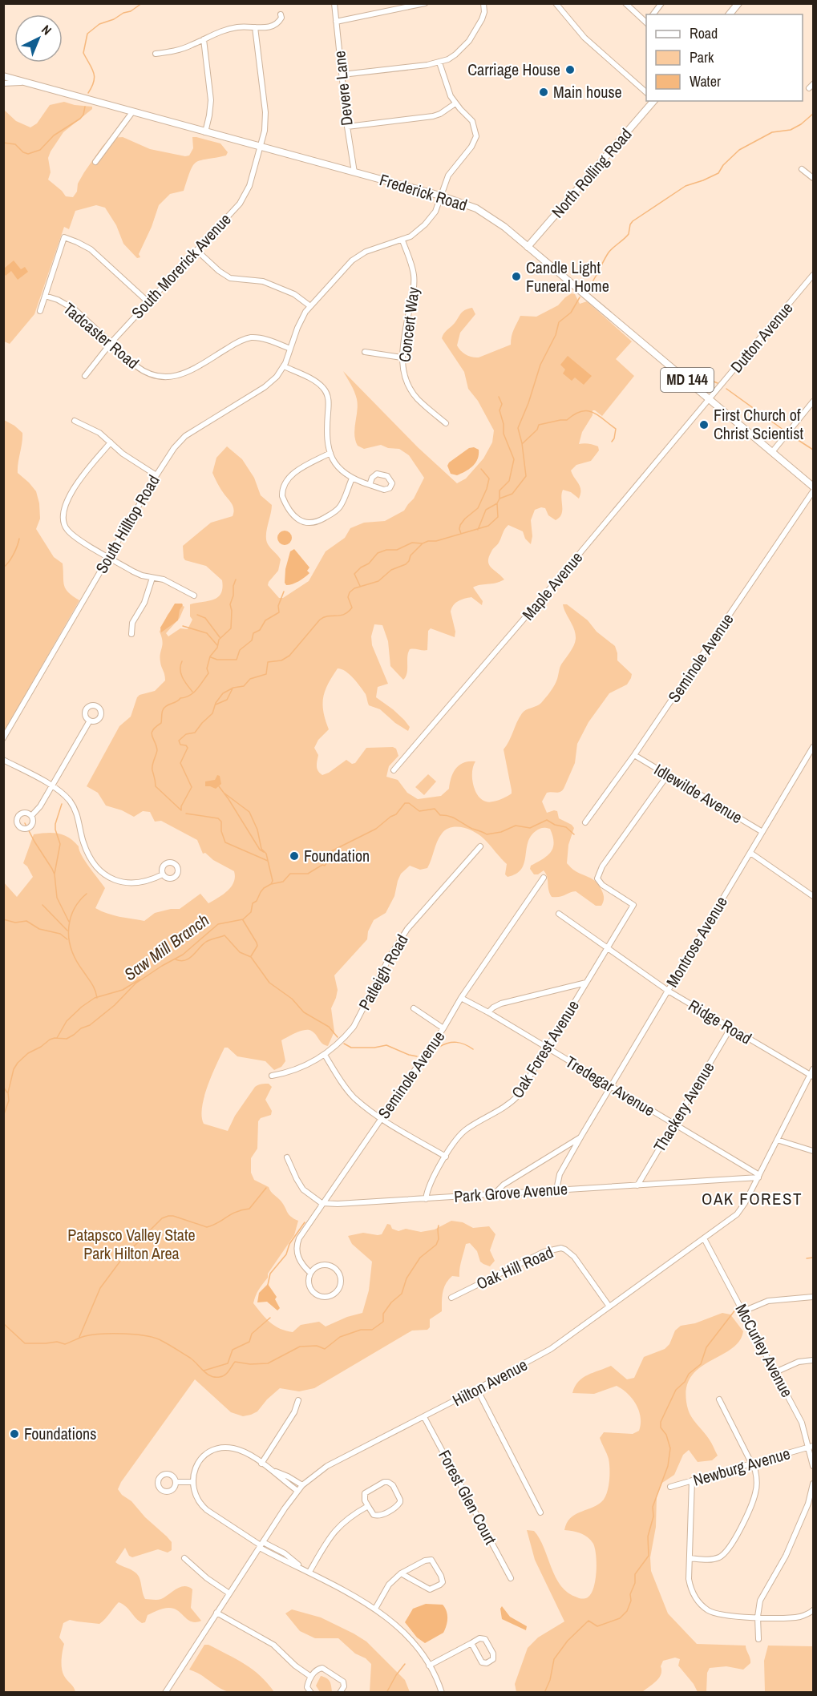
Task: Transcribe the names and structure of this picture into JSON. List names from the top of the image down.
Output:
{
  "streets": {
    "main road": ["North Rolling Road", "Frederick Road", "MD 144"],
    "street": [
      "Devere Lane",
      "South Morerick Avenue",
      "Concert Way",
      "Tadcaster Road",
      "Dutton Avenue",
      "South Hilltop Road",
      "Maple Avenue",
      "Seminole Avenue",
      "Idlewilde Avenue",
      "Montrose Avenue",
      "Patleigh Road",
      "Ridge Road",
      "Oak Forest Avenue",
      "Tredegar Avenue",
      "Thackery Avenue",
      "Park Grove Avenue",
      "Oak Hill Road",
      "McCurley Avenue",
      "Hilton Avenue",
      "Newburg Avenue",
      "Forest Glen Court"
    ]
  },
  "crossings": [
    ["Devere Lane", "Frederick Road"],
    ["North Rolling Road", "Frederick Road"],
    ["Frederick Road", "South Morerick Avenue"],
    ["Frederick Road", "Dutton Avenue"],
    ["Frederick Road", "South Hilltop Road"],
    ["Frederick Road", "Maple Avenue"],
    ["South Morerick Avenue", "Tadcaster Road"],
    ["Concert Way", "South Hilltop Road"],
    ["Tadcaster Road", "South Hilltop Road"],
    ["Dutton Avenue", "Maple Avenue"],
    ["Seminole Avenue", "Idlewilde Avenue"],
    ["Seminole Avenue", "Tredegar Avenue"],
    ["Seminole Avenue", "Park Grove Avenue"],
    ["Idlewilde Avenue", "Montrose Avenue"],
    ["Idlewilde Avenue", "Oak Forest Avenue"],
    ["Montrose Avenue", "Ridge Road"],
    ["Montrose Avenue", "Tredegar Avenue"],
    ["Montrose Avenue", "Park Grove Avenue"],
    ["Ridge Road", "Oak Forest Avenue"],
    ["Ridge Road", "Thackery Avenue"],
    ["Ridge Road", "Hilton Avenue"],
    ["Oak Forest Avenue", "Tredegar Avenue"],
    ["Oak Forest Avenue", "Park Grove Avenue"],
    ["Tredegar Avenue", "Thackery Avenue"],
    ["Tredegar Avenue", "Park Grove Avenue"],
    ["Tredegar Avenue", "Hilton Avenue"],
    ["Thackery Avenue", "Park Grove Avenue"],
    ["Park Grove Avenue", "Hilton Avenue"],
    ["Oak Hill Road", "Hilton Avenue"],
    ["McCurley Avenue", "Hilton Avenue"],
    ["McCurley Avenue", "Newburg Avenue"],
    ["Hilton Avenue", "Forest Glen Court"]
  ],
  "districts": ["OAK FOREST"],
  "water": ["Saw Mill Branch"],
  "parks": ["Patapsco Valley State Park Hilton Area"],
  "places": [
    "Carriage House",
    "Main house",
    "Candle Light Funeral Home",
    "First Church of Christ Scientist",
    "Foundation",
    "Foundations"
  ],
  "legend": ["Road", "Park", "Water"],
  "north": "top right"
}
